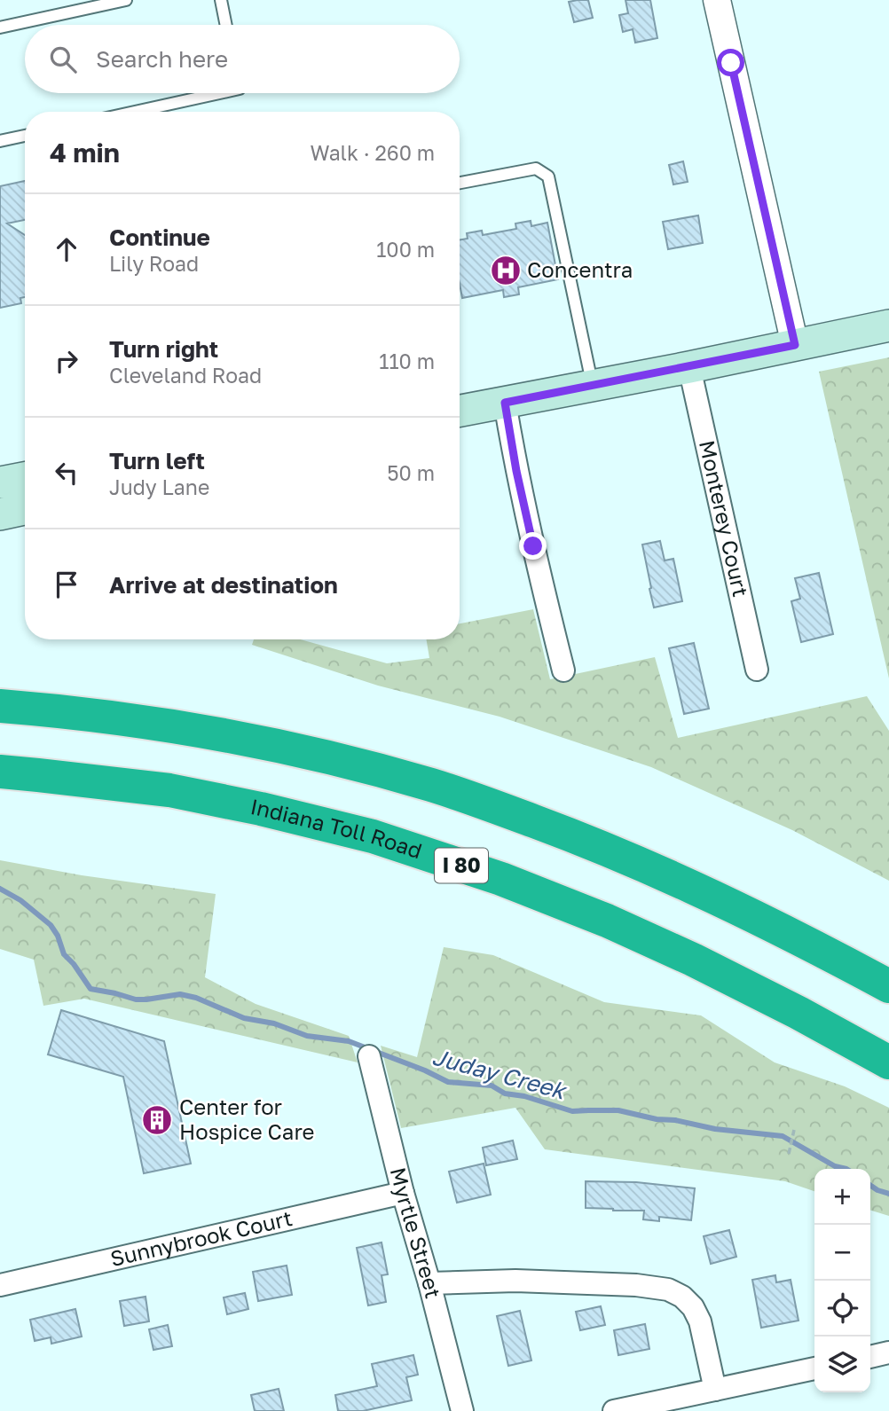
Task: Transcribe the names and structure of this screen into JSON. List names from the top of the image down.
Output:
{
  "streets": {
    "highway": ["Indiana Toll Road", "I 80"],
    "street": ["Monterey Court", "Myrtle Street", "Sunnybrook Court"]
  },
  "crossings": [
    ["Myrtle Street", "Sunnybrook Court"]
  ],
  "water": ["Juday Creek"],
  "places": {
    "hospital": ["Concentra"],
    "building": ["Center for Hospice Care"]
  },
  "page": {
    "search": "Search here",
    "heading": ["4 min", "Walk · 260 m"],
    "list": [
      ["Continue", "Lily Road", "100 m"],
      ["Turn right", "Cleveland Road", "110 m"],
      ["Turn left", "Judy Lane", "50 m"],
      "Arrive at destination"
    ],
    "map_buttons": ["+", "−"]
  }
}
